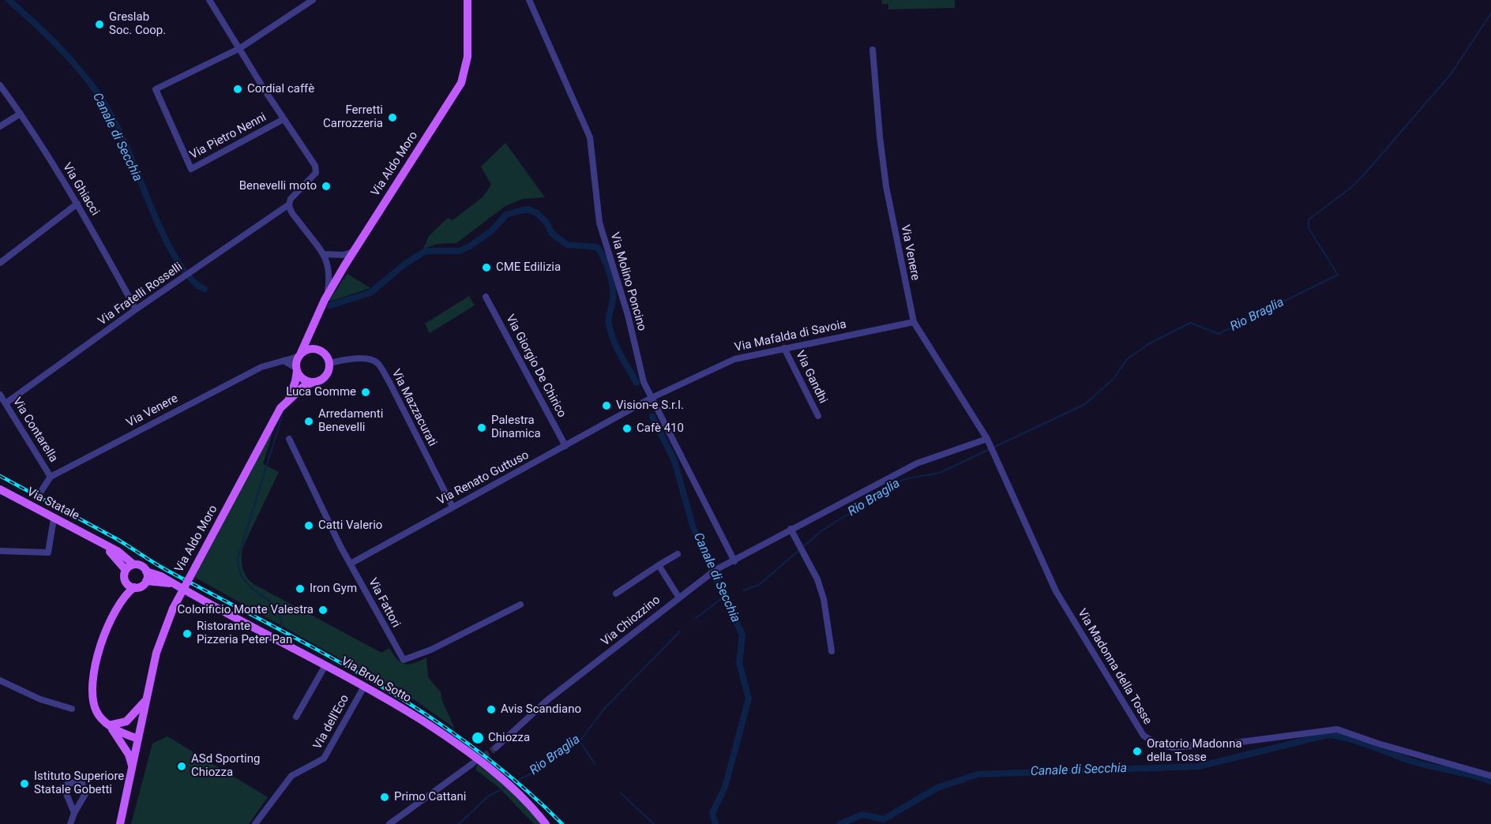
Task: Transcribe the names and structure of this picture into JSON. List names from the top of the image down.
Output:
{
  "streets": {
    "main road": ["Via Aldo Moro", "Via Statale", "Via Brolo Sotto"],
    "street": [
      "Via Pietro Nenni",
      "Via Ghiacci",
      "Via Venere",
      "Via Molino Poncino",
      "Via Fratelli Rosselli",
      "Via Mafalda di Savoia",
      "Via Giorgio De Chirico",
      "Via Gandhi",
      "Via Mazzacurati",
      "Via Contarella",
      "Via Renato Guttuso",
      "Via Fattori",
      "Via Chiozzino",
      "Via Madonna della Tosse",
      "Via dell'Eco"
    ]
  },
  "crossings": [
    ["Via Pietro Nenni", "Via Fratelli Rosselli"],
    ["Via Aldo Moro", "Via Venere"],
    ["Via Aldo Moro", "Via Mazzacurati"],
    ["Via Ghiacci", "Via Fratelli Rosselli"],
    ["Via Venere", "Via Mafalda di Savoia"],
    ["Via Venere", "Via Mazzacurati"],
    ["Via Venere", "Via Contarella"],
    ["Via Venere", "Via Chiozzino"],
    ["Via Venere", "Via Madonna della Tosse"],
    ["Via Molino Poncino", "Via Mafalda di Savoia"],
    ["Via Molino Poncino", "Via Renato Guttuso"],
    ["Via Molino Poncino", "Via Chiozzino"],
    ["Via Fratelli Rosselli", "Via Contarella"],
    ["Via Mafalda di Savoia", "Via Gandhi"],
    ["Via Mafalda di Savoia", "Via Renato Guttuso"],
    ["Via Giorgio De Chirico", "Via Renato Guttuso"],
    ["Via Mazzacurati", "Via Renato Guttuso"],
    ["Via Renato Guttuso", "Via Fattori"],
    ["Via Statale", "Via Brolo Sotto"],
    ["Via Chiozzino", "Via Madonna della Tosse"],
    ["Via Brolo Sotto", "Via dell'Eco"]
  ],
  "water": ["Canale di Secchia", "Rio Braglia"],
  "places": [
    "Greslab Soc. Coop.",
    "Cordial caffè",
    "Ferretti Carrozzeria",
    "Benevelli moto",
    "CME Edilizia",
    "Luca Gomme",
    "Vision-e S.r.l.",
    "Arredamenti Benevelli",
    "Palestra Dinamica",
    "Cafè 410",
    "Catti Valerio",
    "Iron Gym",
    "Colorificio Monte Valestra",
    "Ristorante Pizzeria Peter Pan",
    "Avis Scandiano",
    "Chiozza",
    "Oratorio Madonna della Tosse",
    "ASd Sporting Chiozza",
    "Istituto Superiore Statale Gobetti",
    "Primo Cattani"
  ]
}
